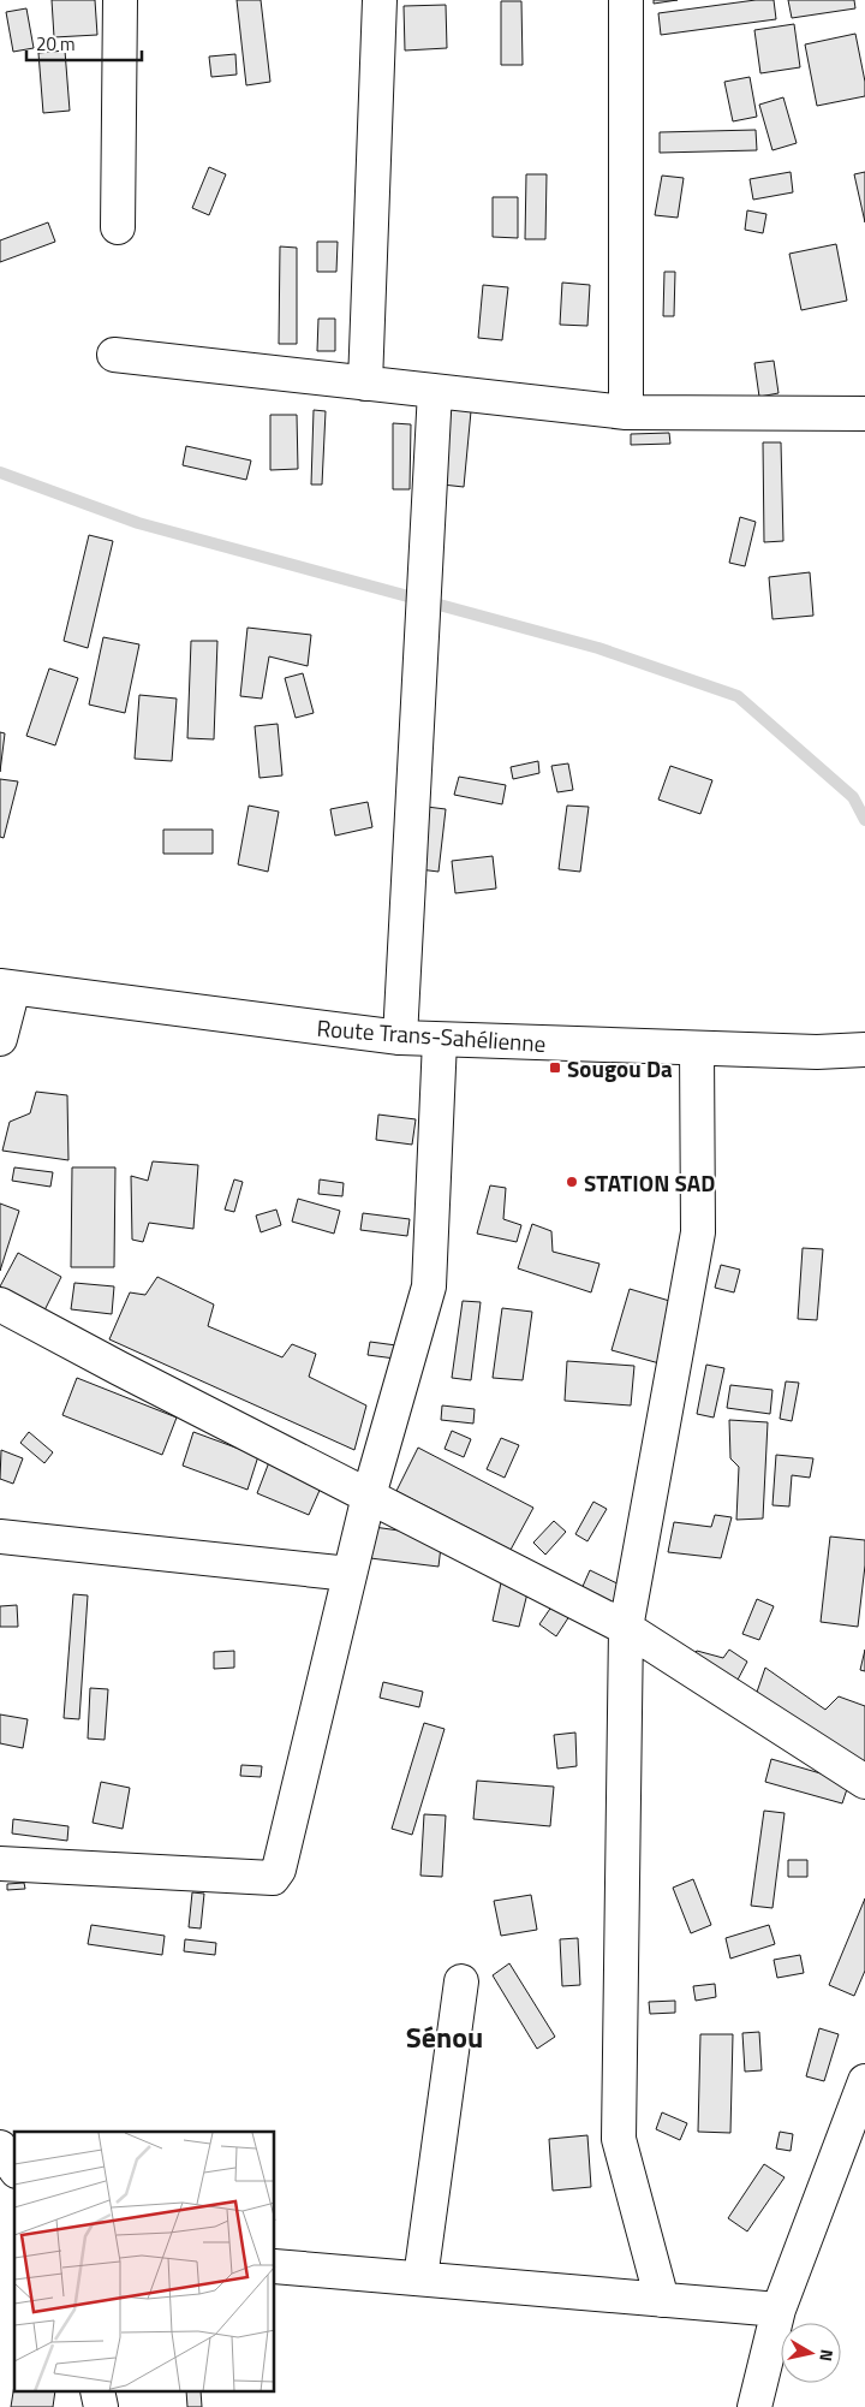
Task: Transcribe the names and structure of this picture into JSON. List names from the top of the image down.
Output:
{
  "streets": {
    "main road": ["Route Trans-Sahélienne"]
  },
  "districts": ["Sénou"],
  "places": {
    "transit": ["Sougou Da"],
    "other": ["STATION SAD"]
  },
  "scale_bar": "20 m",
  "north": "right"
}
